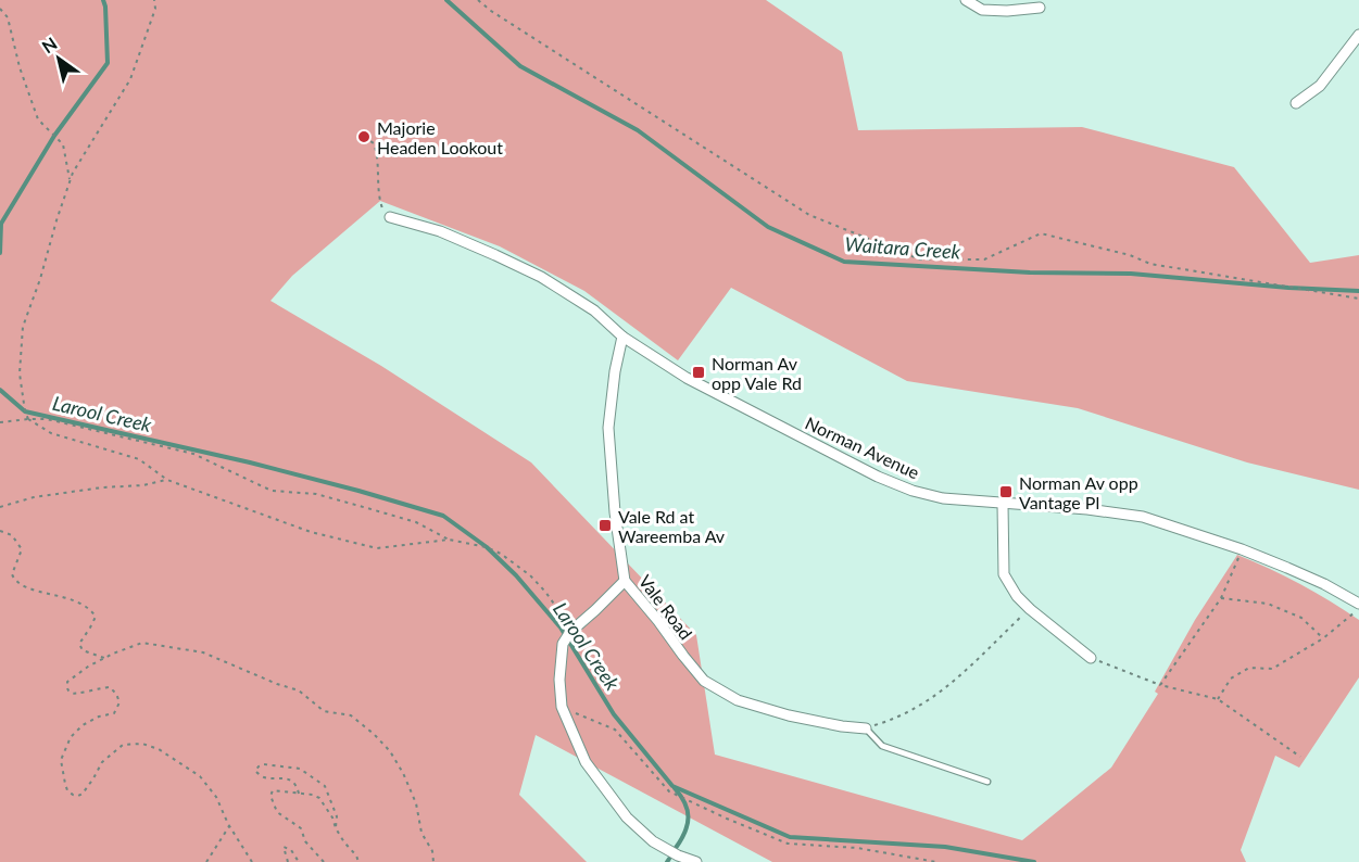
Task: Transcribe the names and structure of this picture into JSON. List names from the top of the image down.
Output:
{
  "streets": {
    "street": ["Norman Avenue", "Vale Road"]
  },
  "crossings": [
    ["Norman Avenue", "Vale Road"]
  ],
  "water": ["Waitara Creek", "Larool Creek"],
  "places": {
    "other": ["Majorie Headen Lookout"],
    "transit": ["Norman Av opp Vale Rd", "Norman Av opp Vantage Pl", "Vale Rd at Wareemba Av"]
  },
  "north": "top left"
}
